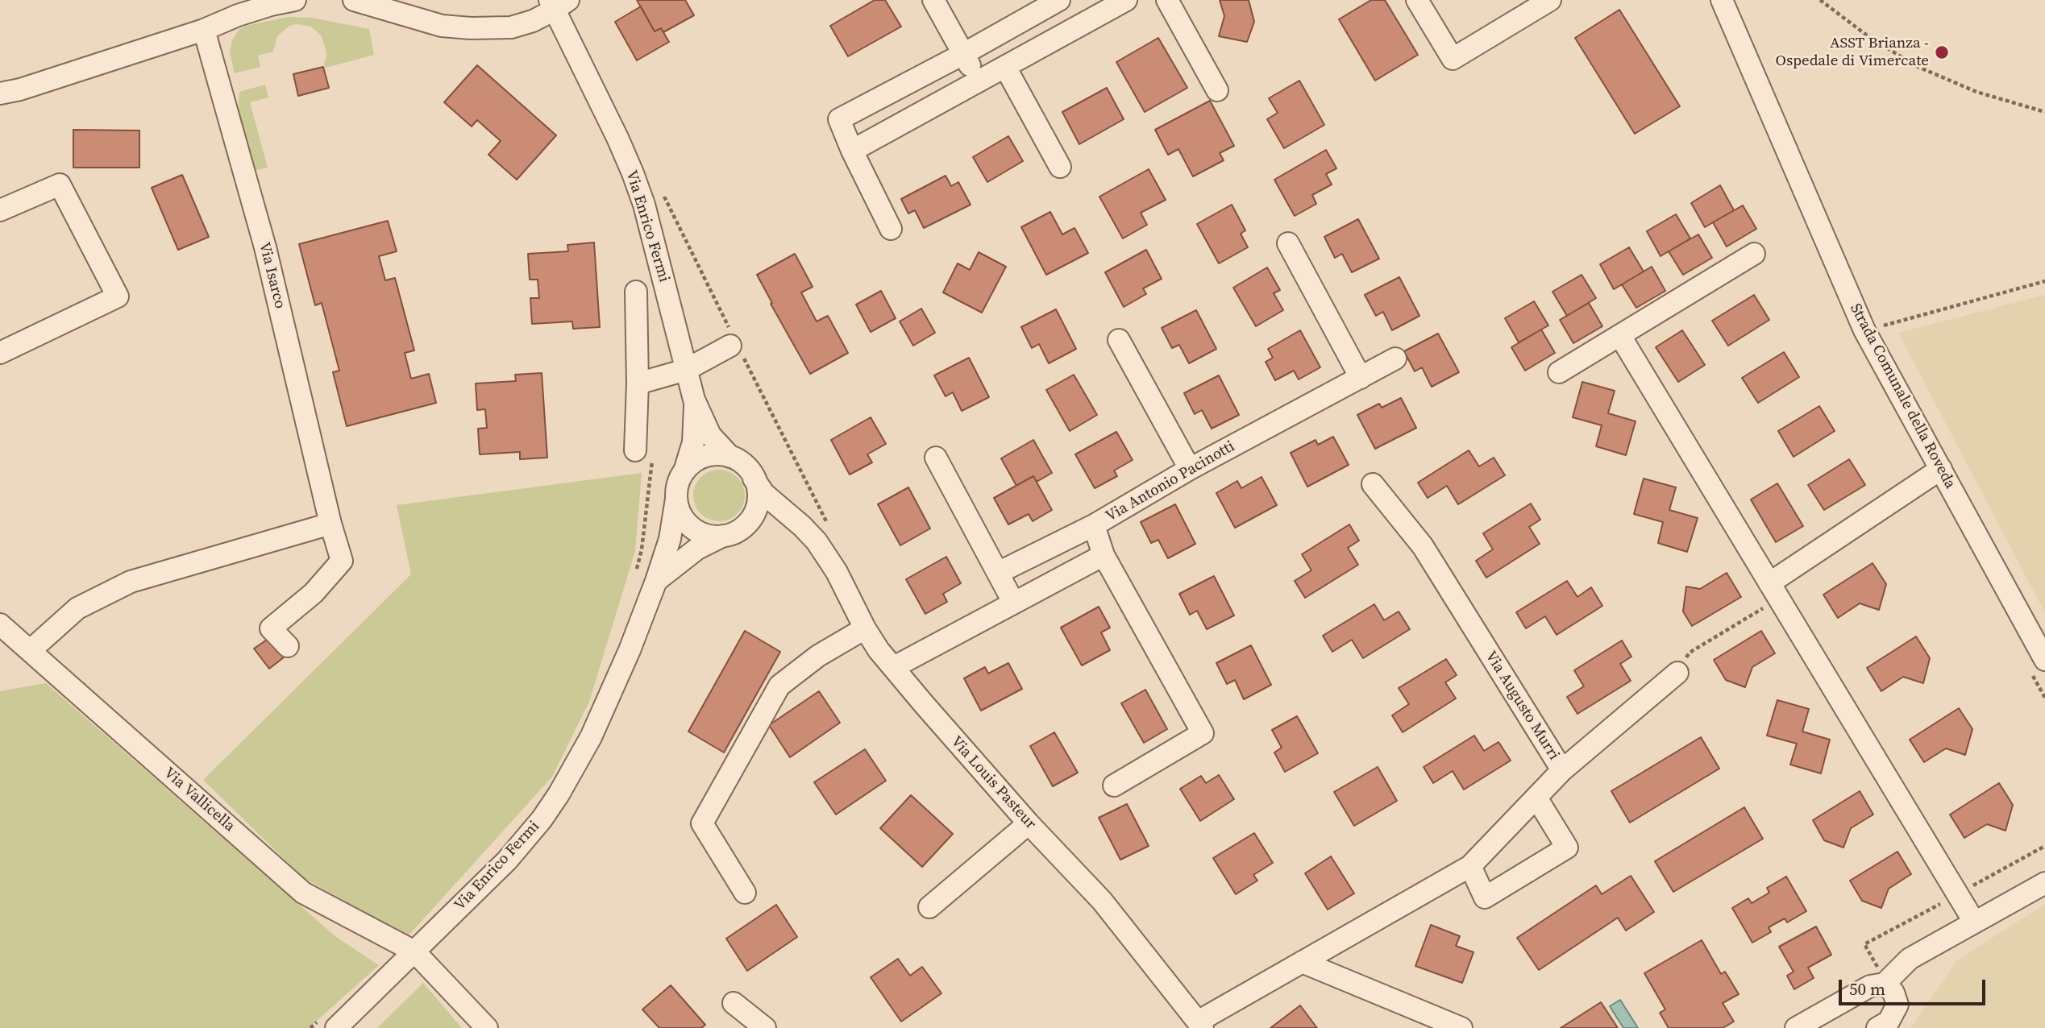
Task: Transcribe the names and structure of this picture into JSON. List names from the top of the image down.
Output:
{
  "streets": {
    "street": [
      "Via Enrico Fermi",
      "Via Isarco",
      "Strada Comunale della Roveda",
      "Via Antonio Pacinotti",
      "Via Augusto Murri",
      "Via Louis Pasteur",
      "Via Vallicella"
    ]
  },
  "crossings": [
    ["Via Enrico Fermi", "Via Louis Pasteur"],
    ["Via Enrico Fermi", "Via Vallicella"],
    ["Via Augusto Murri", "Via Louis Pasteur"]
  ],
  "places": ["ASST Brianza - Ospedale di Vimercate"],
  "scale_bar": "50 m"
}
